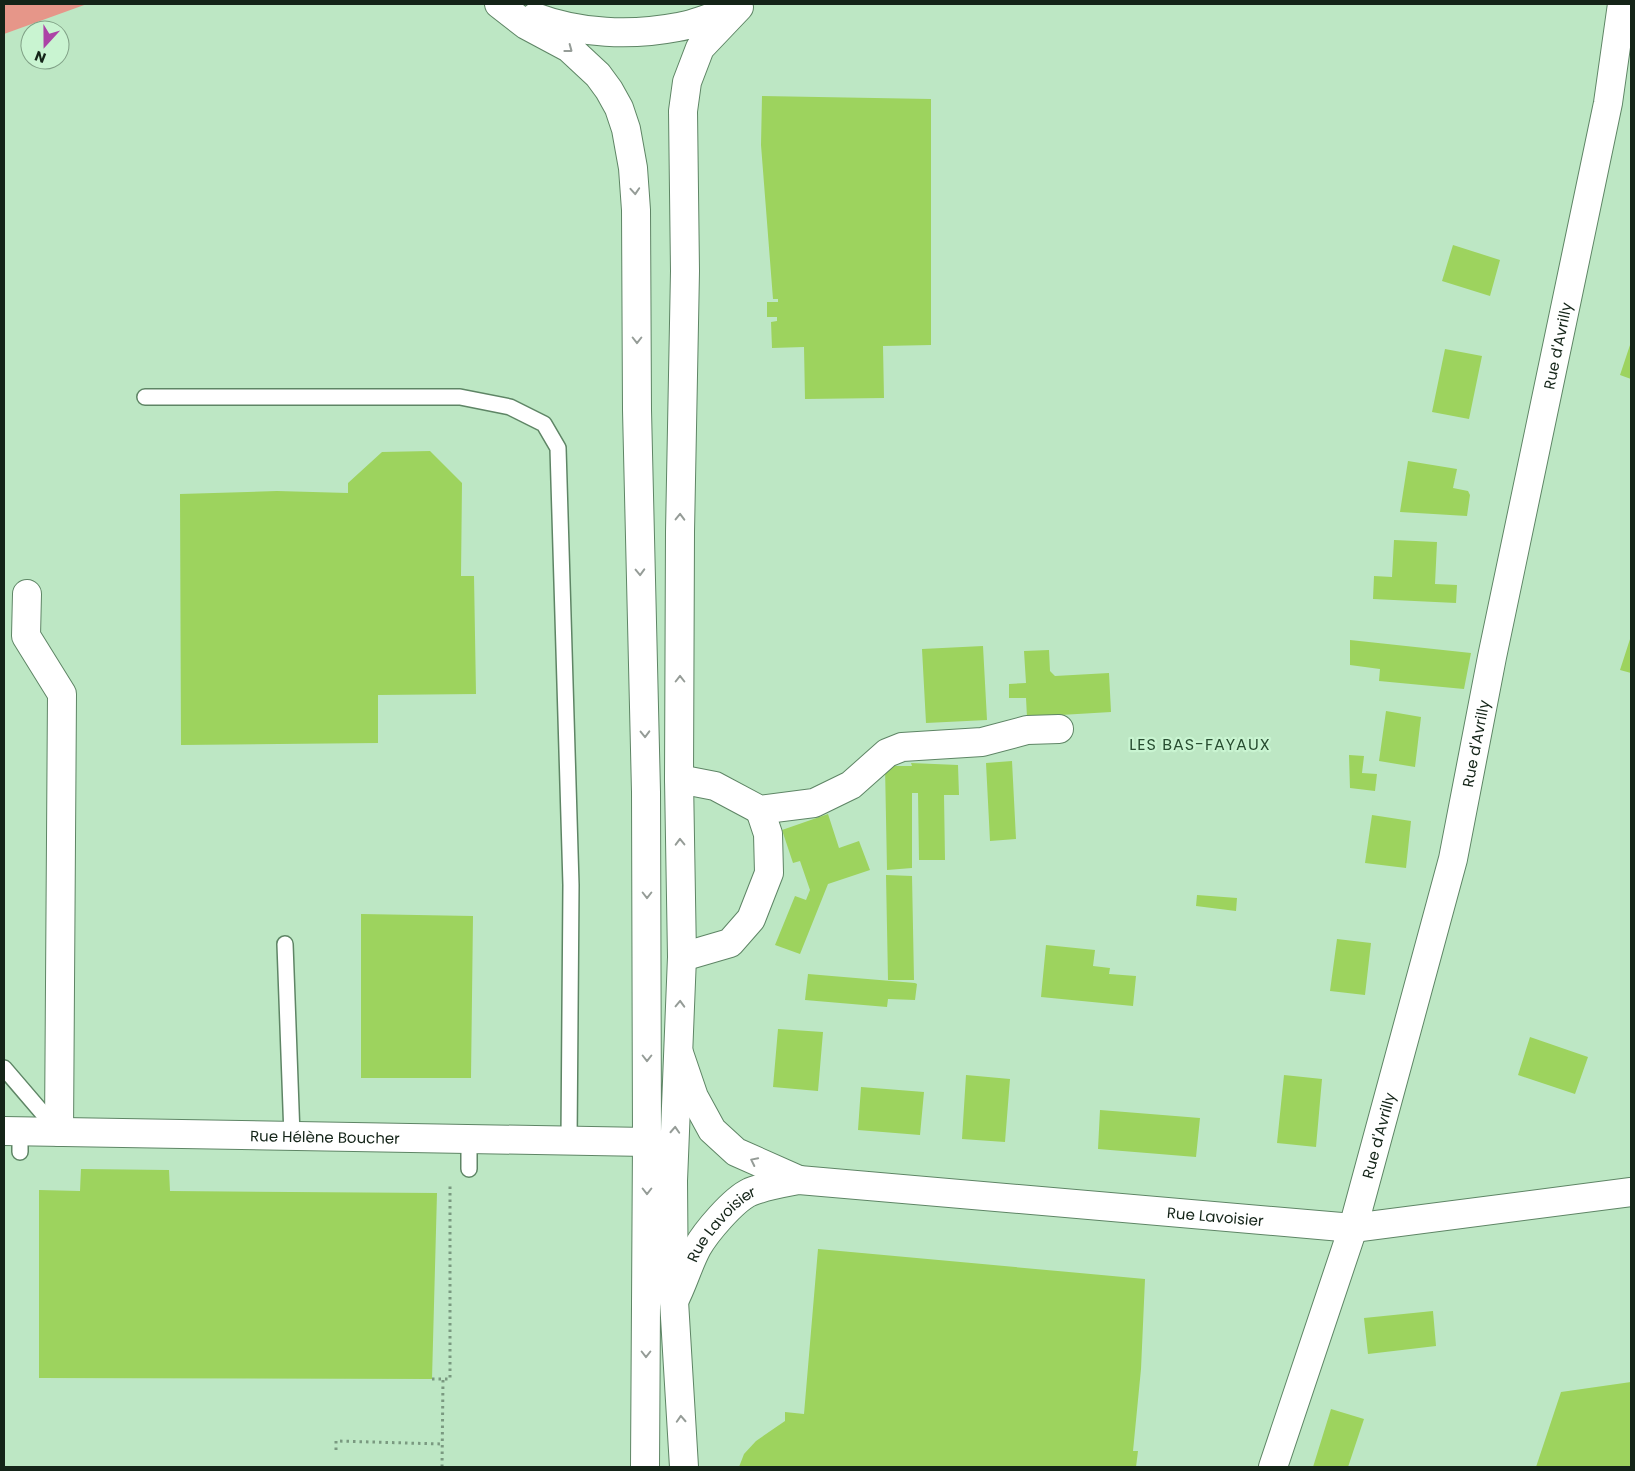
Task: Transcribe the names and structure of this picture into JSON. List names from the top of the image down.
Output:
{
  "streets": {
    "street": ["Rue d'Avrilly", "Rue Hélène Boucher", "Rue Lavoisier"]
  },
  "crossings": [
    ["Rue d'Avrilly", "Rue Lavoisier"]
  ],
  "districts": ["LES BAS-FAYAUX"],
  "north": "bottom"
}
